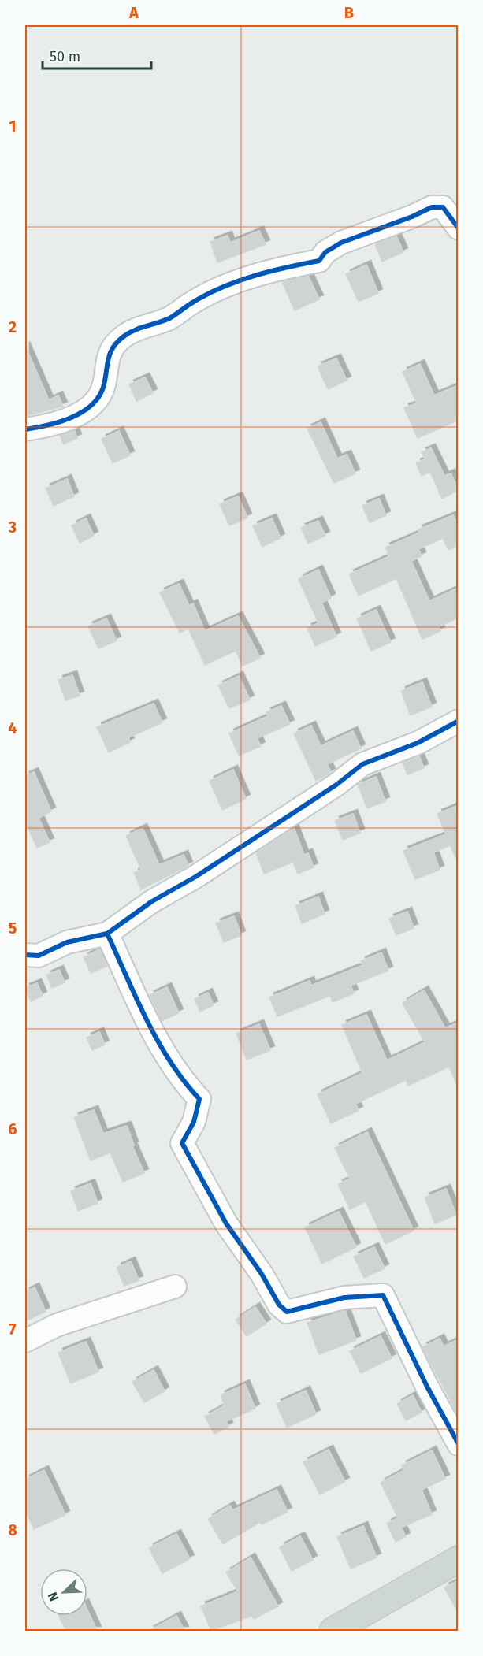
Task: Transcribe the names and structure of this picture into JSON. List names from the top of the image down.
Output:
{
  "scale_bar": "50 m",
  "north": "bottom left",
  "grid": {
    "columns": ["A", "B"],
    "rows": [
      "1",
      "2",
      "3",
      "4",
      "5",
      "6",
      "7",
      "8"
    ]
  }
}
